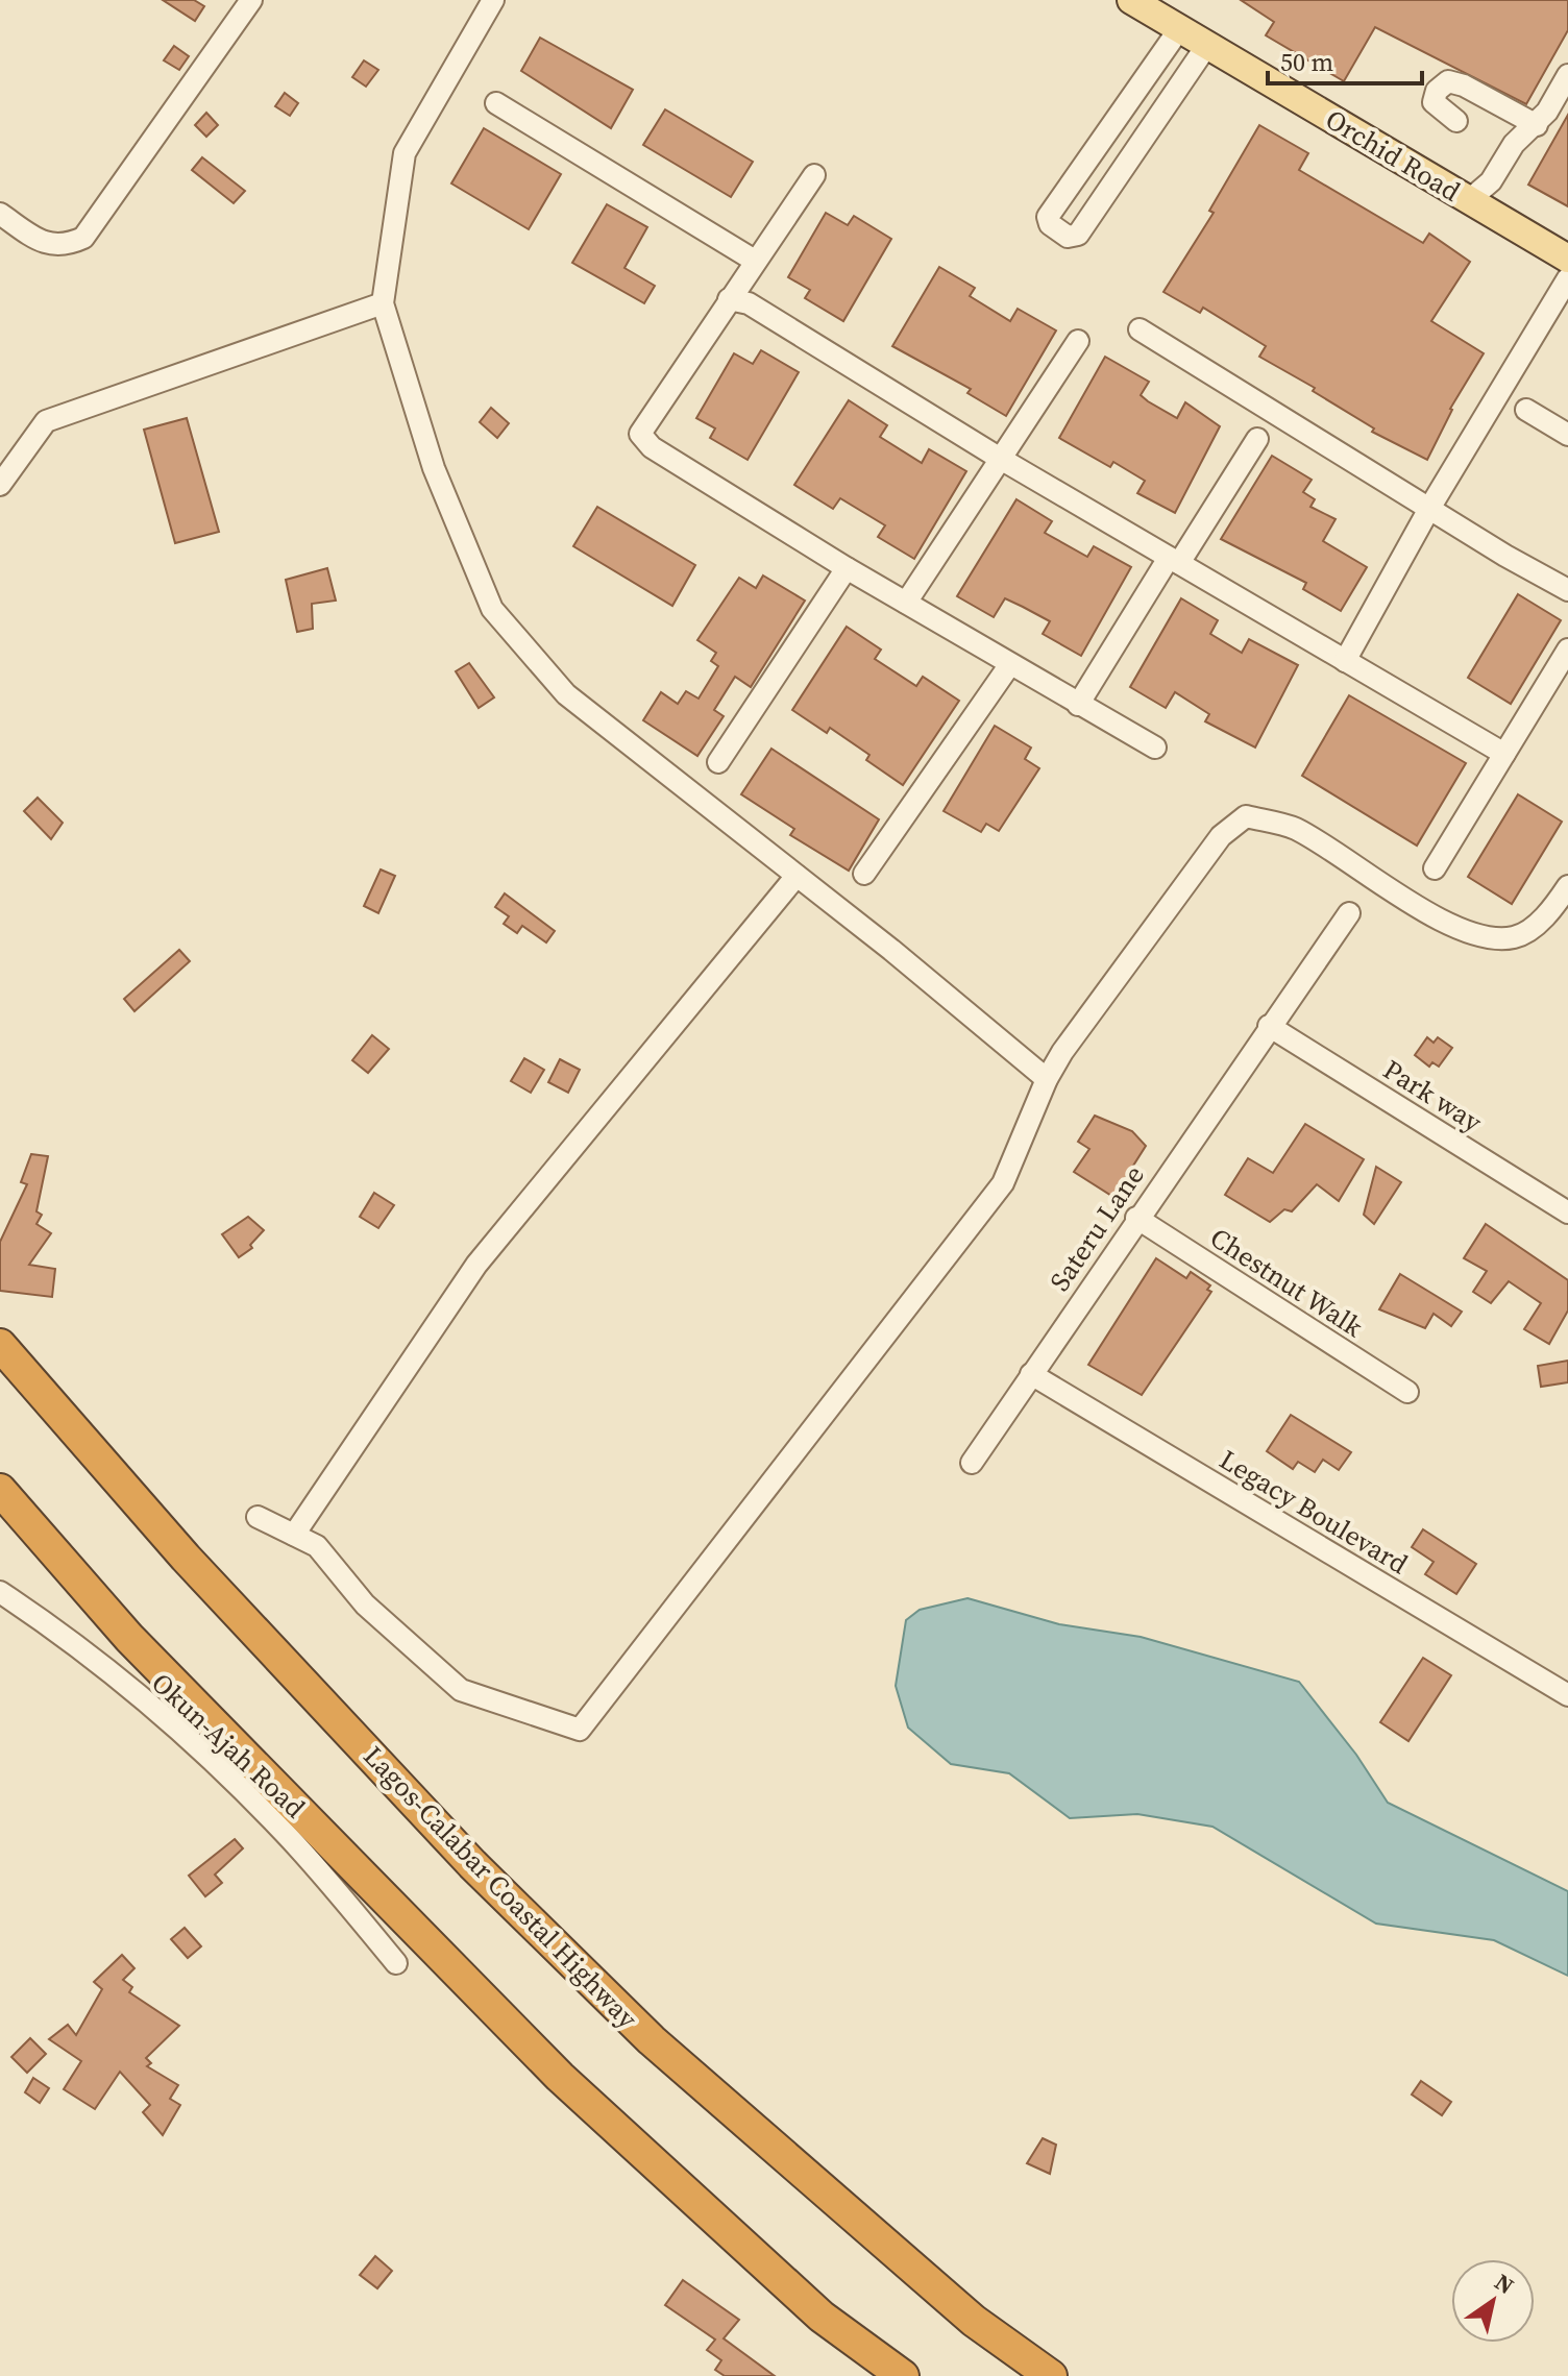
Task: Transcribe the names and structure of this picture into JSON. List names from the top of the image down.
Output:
{
  "streets": {
    "highway": ["Lagos-Calabar Coastal Highway"],
    "main road": ["Orchid Road"],
    "street": [
      "Park way",
      "Sateru Lane",
      "Chestnut Walk",
      "Legacy Boulevard",
      "Okun-Ajah Road"
    ]
  },
  "crossings": [
    ["Park way", "Sateru Lane"],
    ["Sateru Lane", "Chestnut Walk"],
    ["Sateru Lane", "Legacy Boulevard"]
  ],
  "scale_bar": "50 m",
  "north": "top right"
}
